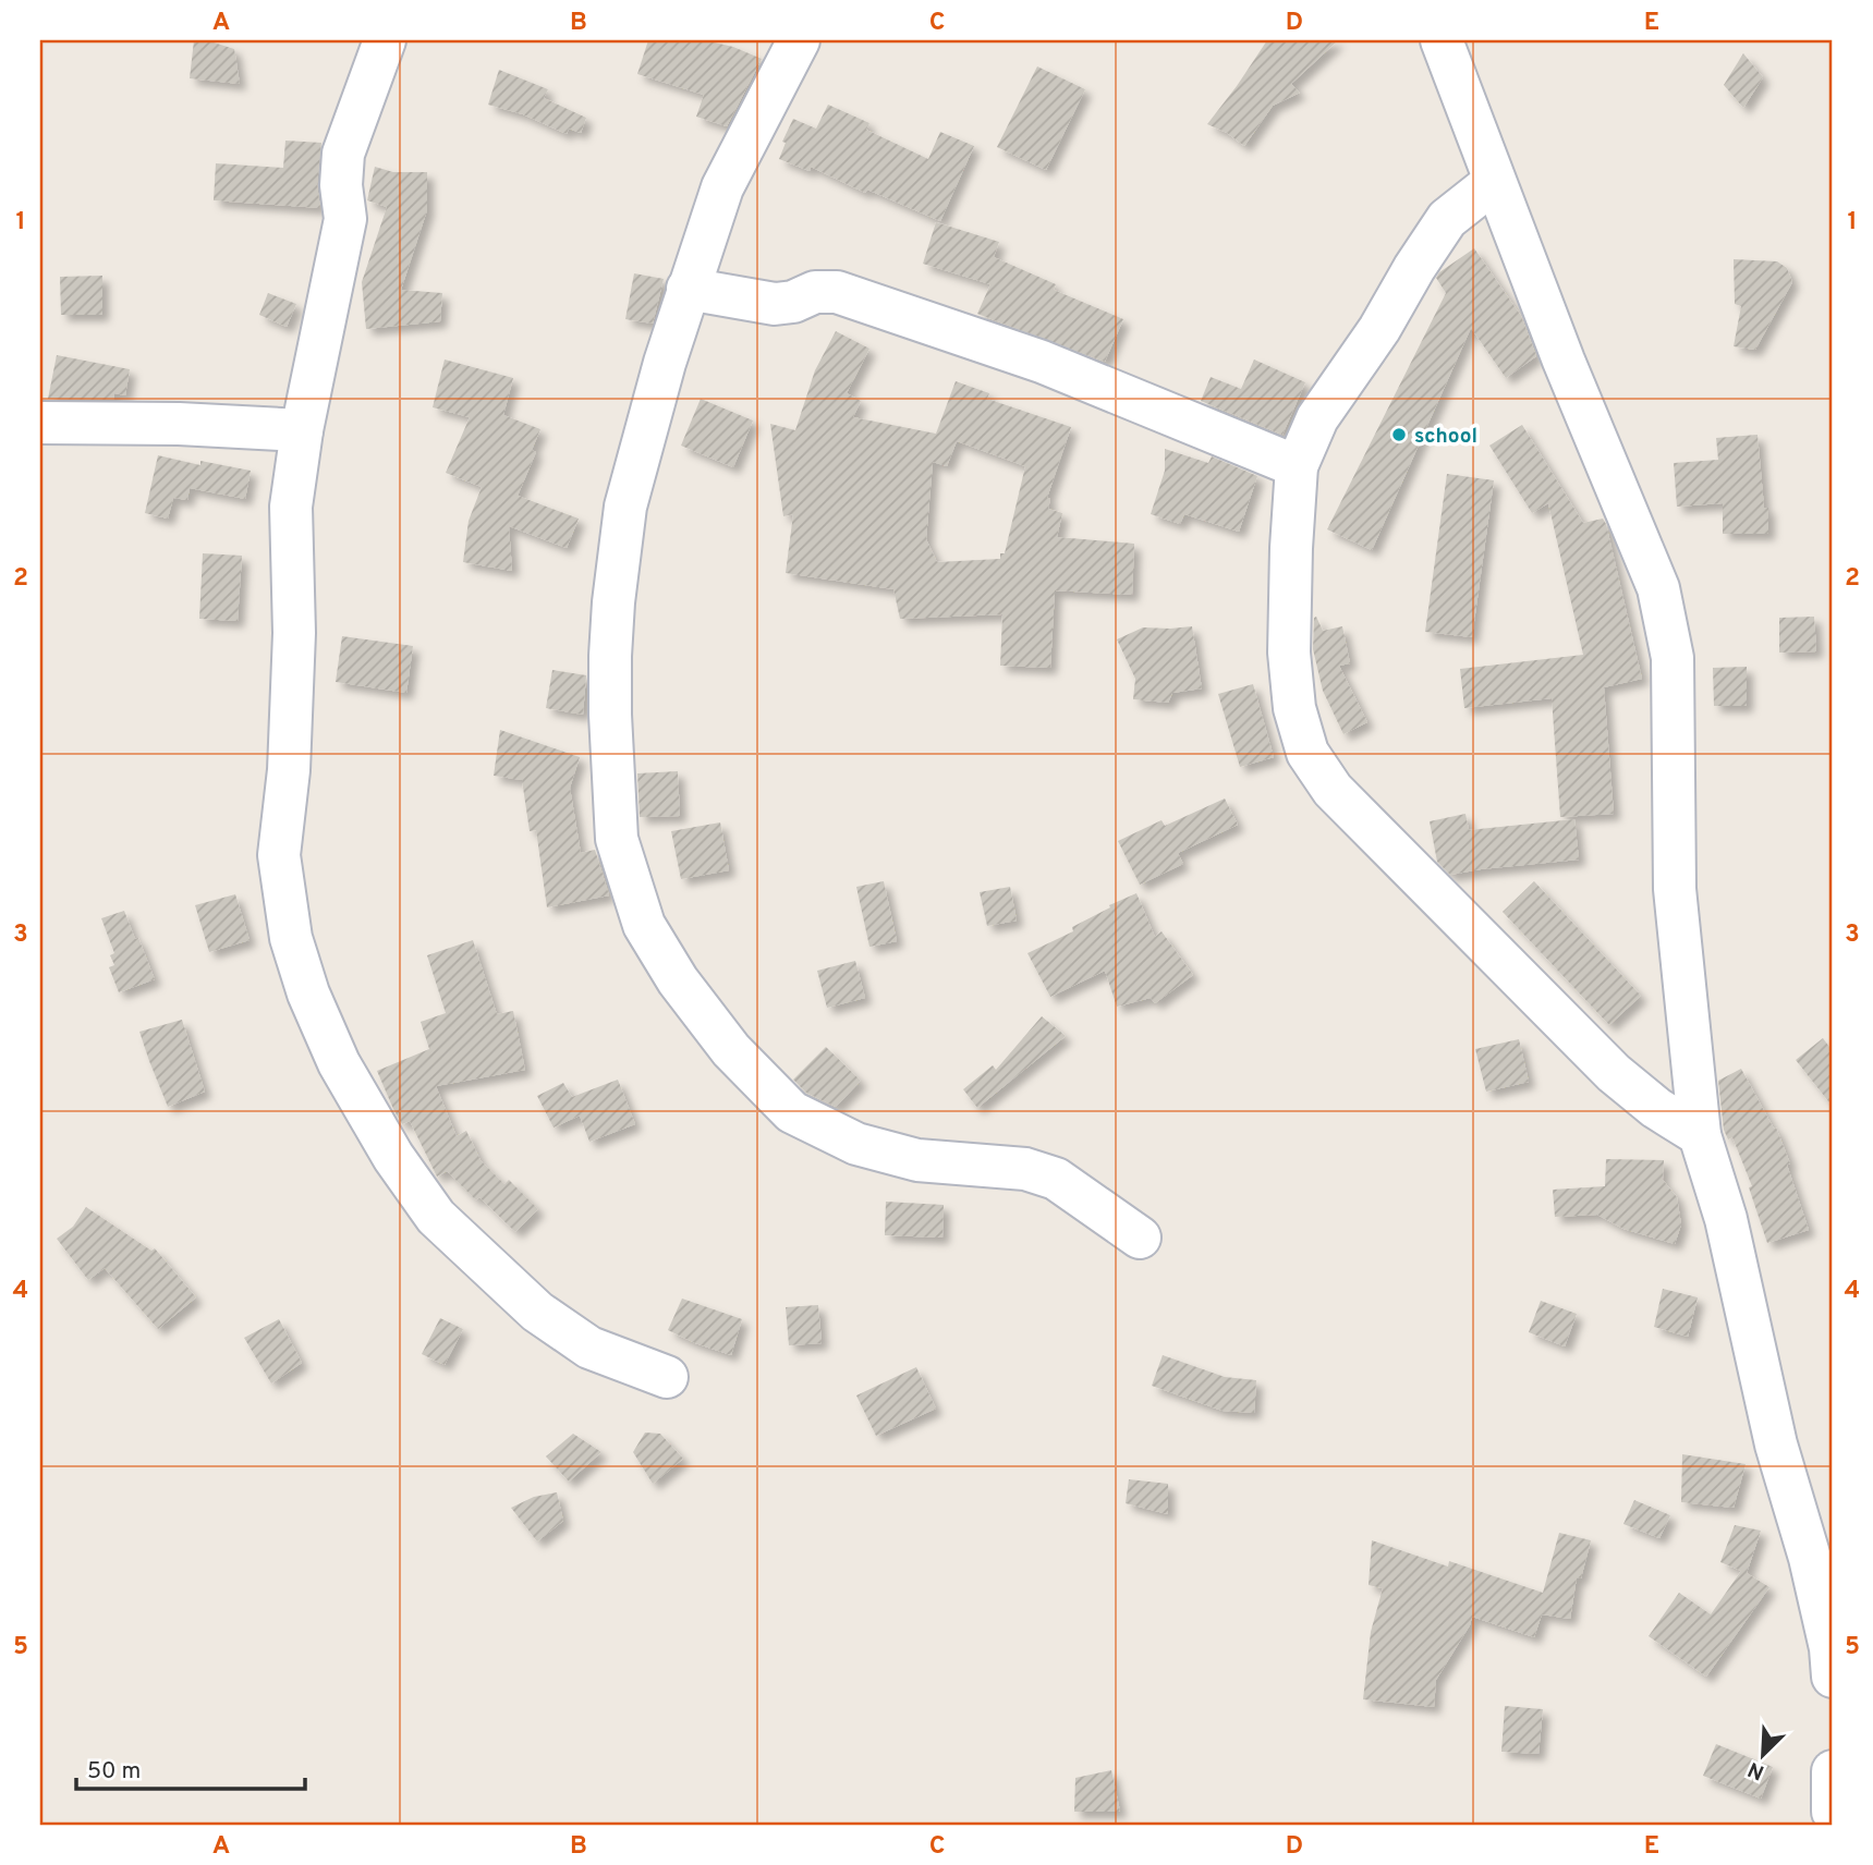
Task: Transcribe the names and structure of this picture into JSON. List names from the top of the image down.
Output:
{
  "places": ["school"],
  "scale_bar": "50 m",
  "north": "bottom left",
  "grid": {
    "columns": [
      "A",
      "B",
      "C",
      "D",
      "E"
    ],
    "rows": [
      "1",
      "2",
      "3",
      "4",
      "5"
    ]
  }
}
